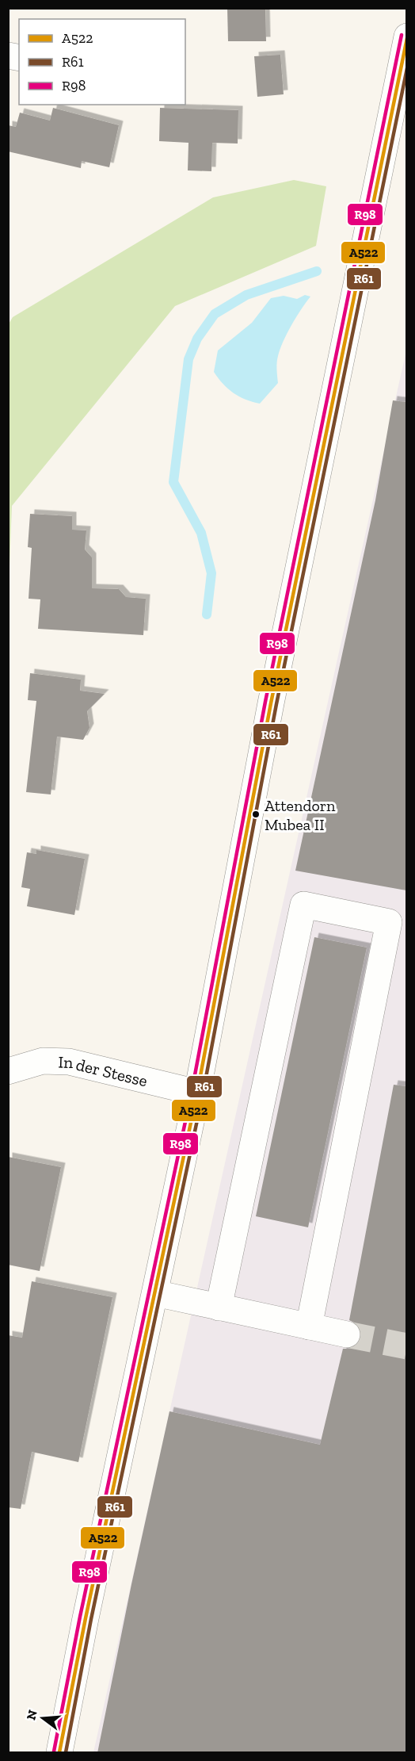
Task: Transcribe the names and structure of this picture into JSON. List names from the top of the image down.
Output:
{
  "streets": {
    "street": ["In der Stesse"]
  },
  "places": ["Attendorn Mubea II"],
  "lines": ["transit line R98", "transit line A522", "transit line R61"],
  "legend": ["A522", "R61", "R98"],
  "north": "left"
}
